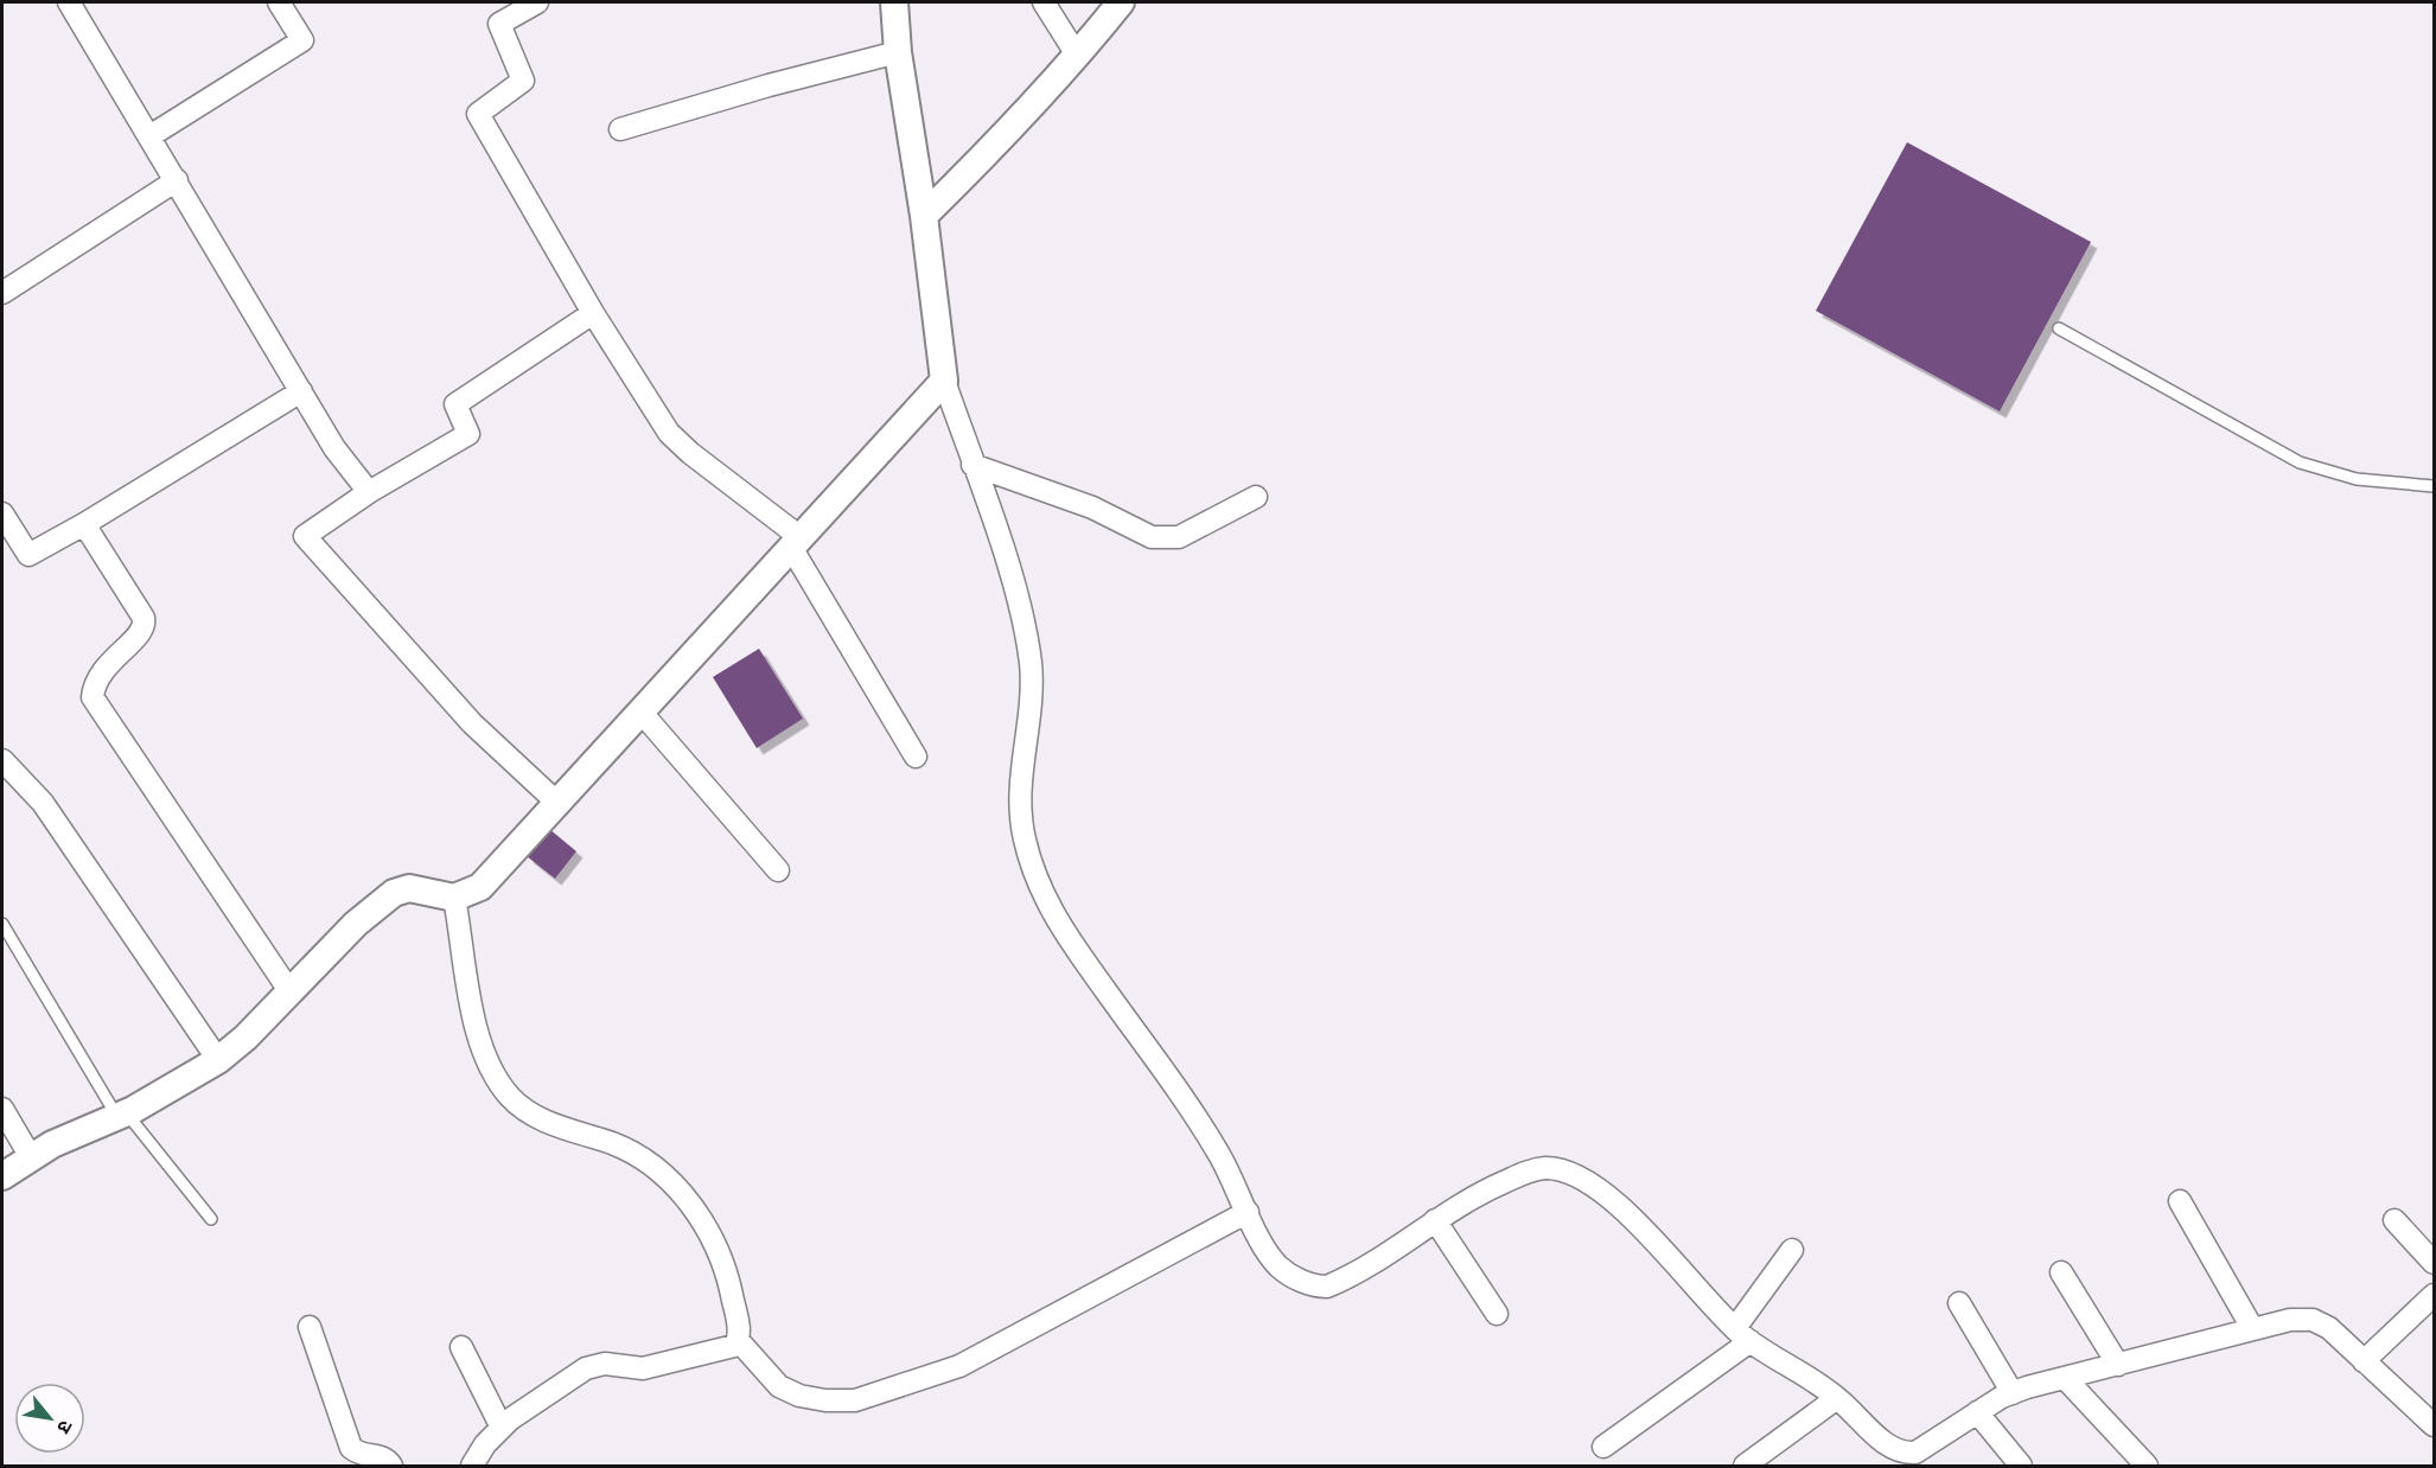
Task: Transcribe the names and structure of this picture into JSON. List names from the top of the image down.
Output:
{
  "north": "bottom right"
}
